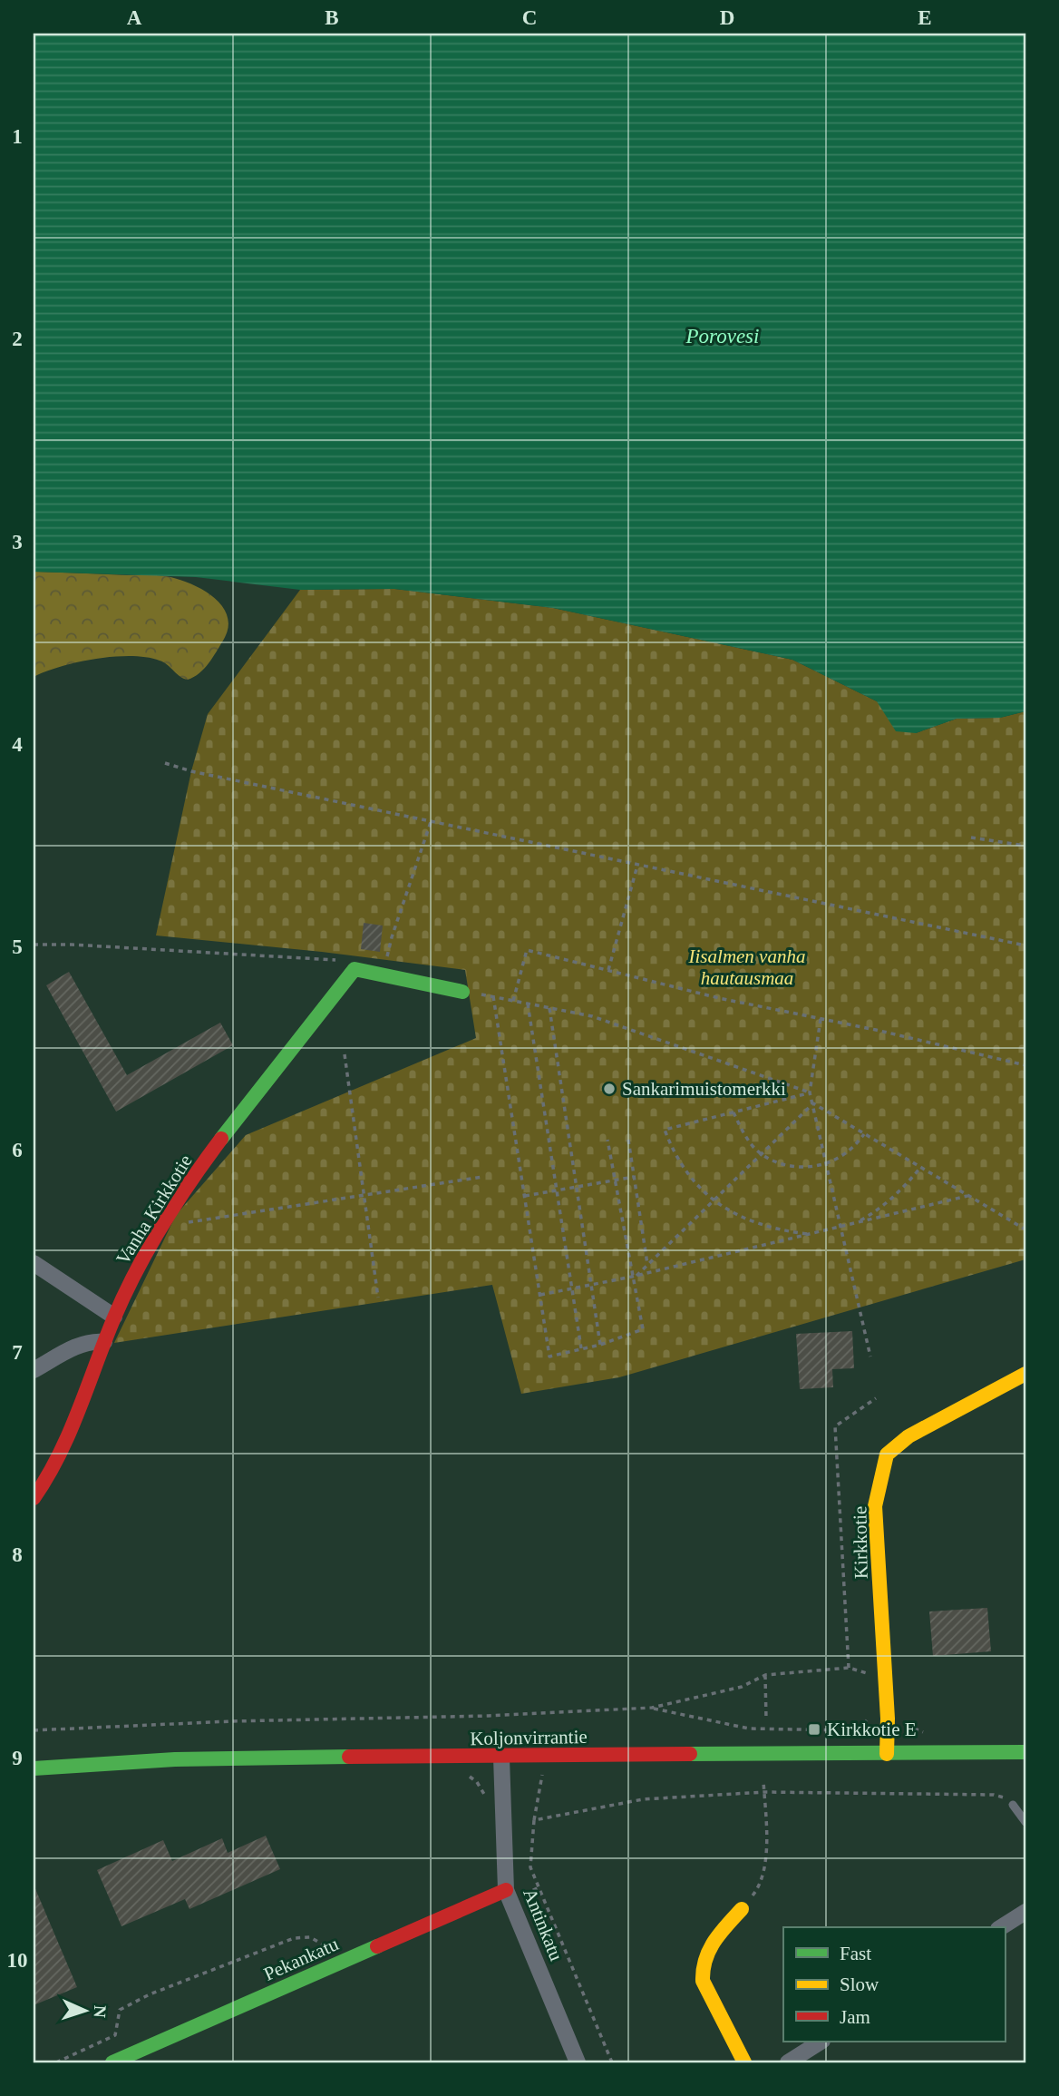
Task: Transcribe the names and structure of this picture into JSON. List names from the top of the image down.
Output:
{
  "streets": {
    "street": [
      "Vanha Kirkkotie",
      "Kirkkotie",
      "Koljonvirrantie",
      "Antinkatu",
      "Pekankatu"
    ]
  },
  "crossings": [
    ["Kirkkotie", "Koljonvirrantie"],
    ["Koljonvirrantie", "Antinkatu"],
    ["Antinkatu", "Pekankatu"]
  ],
  "water": ["Porovesi"],
  "parks": ["Iisalmen vanha hautausmaa"],
  "places": {
    "other": ["Sankarimuistomerkki"],
    "transit": ["Kirkkotie E"]
  },
  "legend": ["Fast", "Slow", "Jam"],
  "north": "right",
  "grid": {
    "columns": [
      "A",
      "B",
      "C",
      "D",
      "E"
    ],
    "rows": [
      "1",
      "2",
      "3",
      "4",
      "5",
      "6",
      "7",
      "8",
      "9",
      "10"
    ]
  }
}
